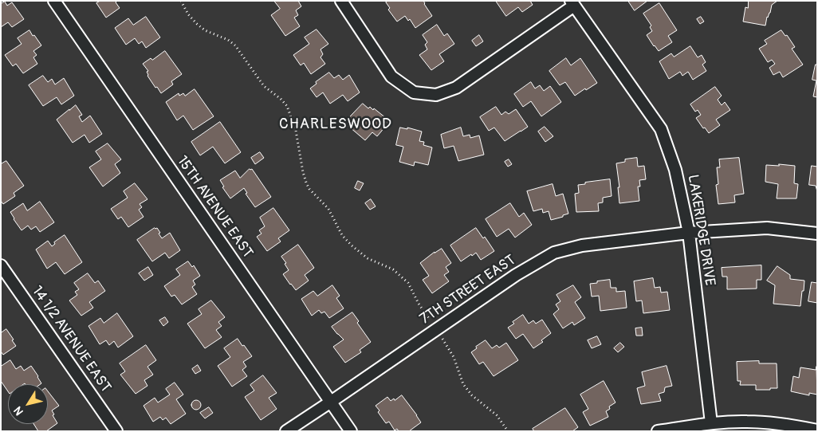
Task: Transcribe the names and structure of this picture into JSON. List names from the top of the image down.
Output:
{
  "streets": {
    "street": [
      "15TH AVENUE EAST",
      "LAKERIDGE DRIVE",
      "7TH STREET EAST",
      "14 1/2 AVENUE EAST"
    ]
  },
  "crossings": [
    ["15TH AVENUE EAST", "7TH STREET EAST"],
    ["LAKERIDGE DRIVE", "7TH STREET EAST"]
  ],
  "districts": ["CHARLESWOOD"],
  "north": "bottom left"
}
